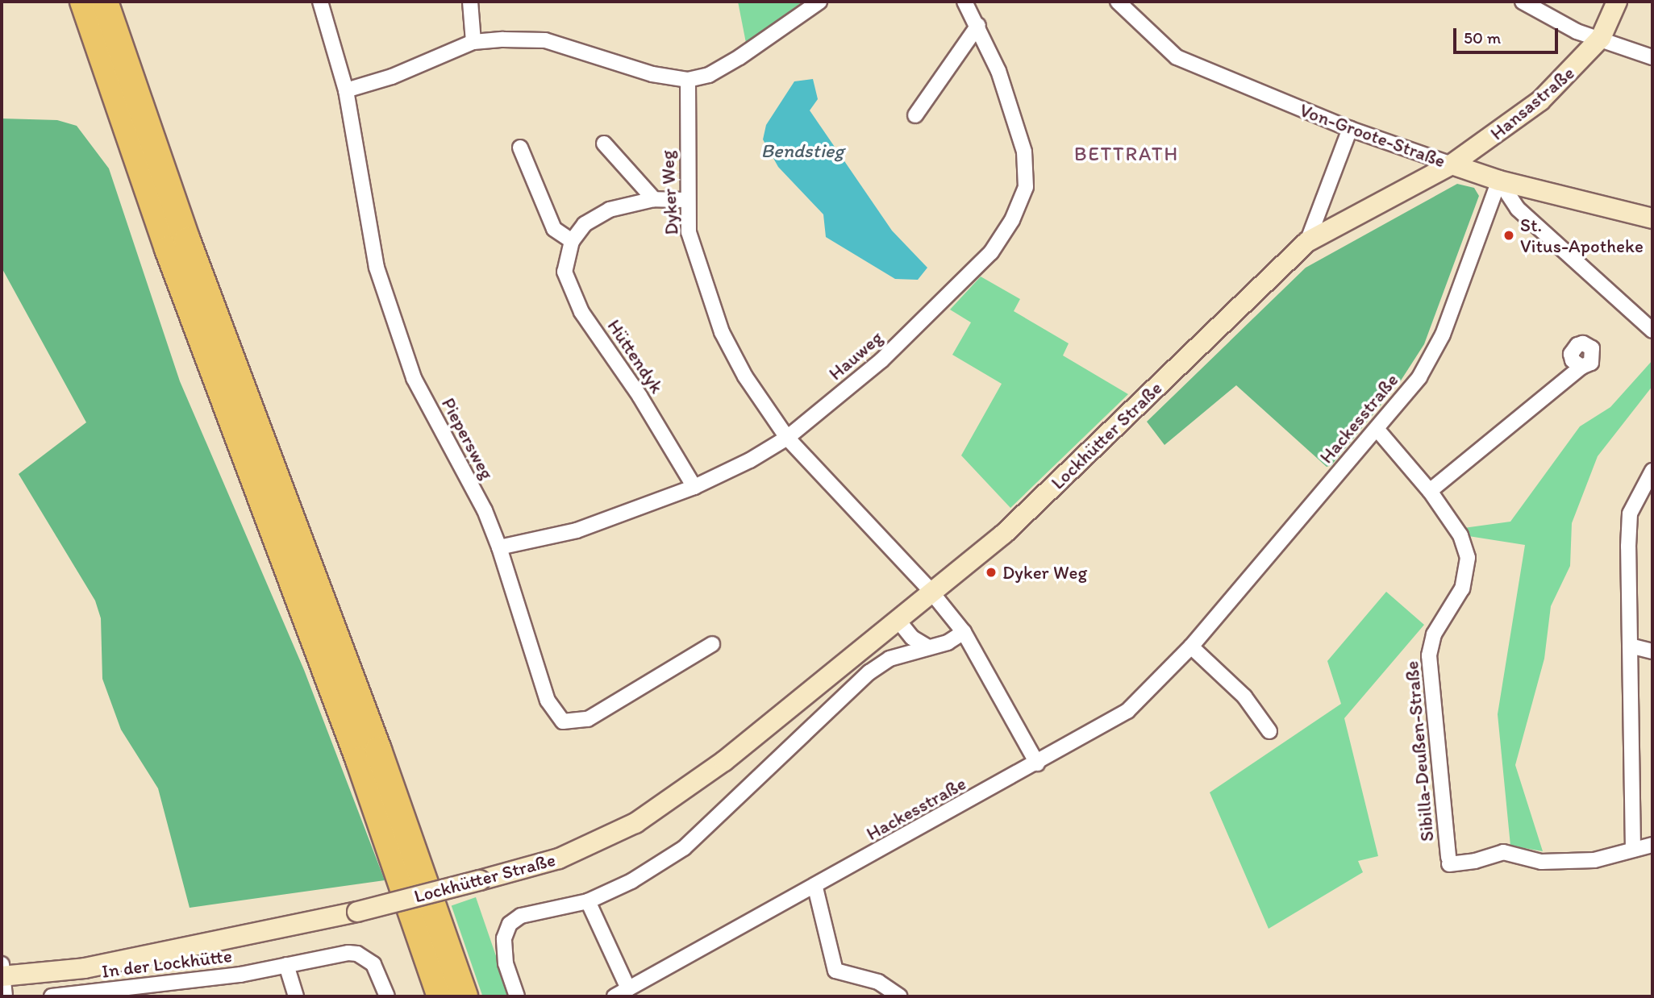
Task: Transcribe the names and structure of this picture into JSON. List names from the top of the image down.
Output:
{
  "streets": {
    "street": [
      "Hansastraße",
      "Von-Groote-Straße",
      "Dyker Weg",
      "Hauweg",
      "Hüttendyk",
      "Hackesstraße",
      "Lockhütter Straße",
      "Piepersweg",
      "Sibilla-Deußen-Straße",
      "In der Lockhütte"
    ]
  },
  "crossings": [
    ["Hansastraße", "Von-Groote-Straße"],
    ["Hansastraße", "Lockhütter Straße"],
    ["Von-Groote-Straße", "Hackesstraße"],
    ["Von-Groote-Straße", "Lockhütter Straße"],
    ["Dyker Weg", "Hauweg"],
    ["Dyker Weg", "Hüttendyk"],
    ["Dyker Weg", "Lockhütter Straße"],
    ["Hauweg", "Hüttendyk"],
    ["Hauweg", "Piepersweg"],
    ["Hackesstraße", "Sibilla-Deußen-Straße"]
  ],
  "districts": ["BETTRATH"],
  "water": ["Bendstieg"],
  "places": ["St. Vitus-Apotheke", "Dyker Weg"],
  "scale_bar": "50 m"
}
